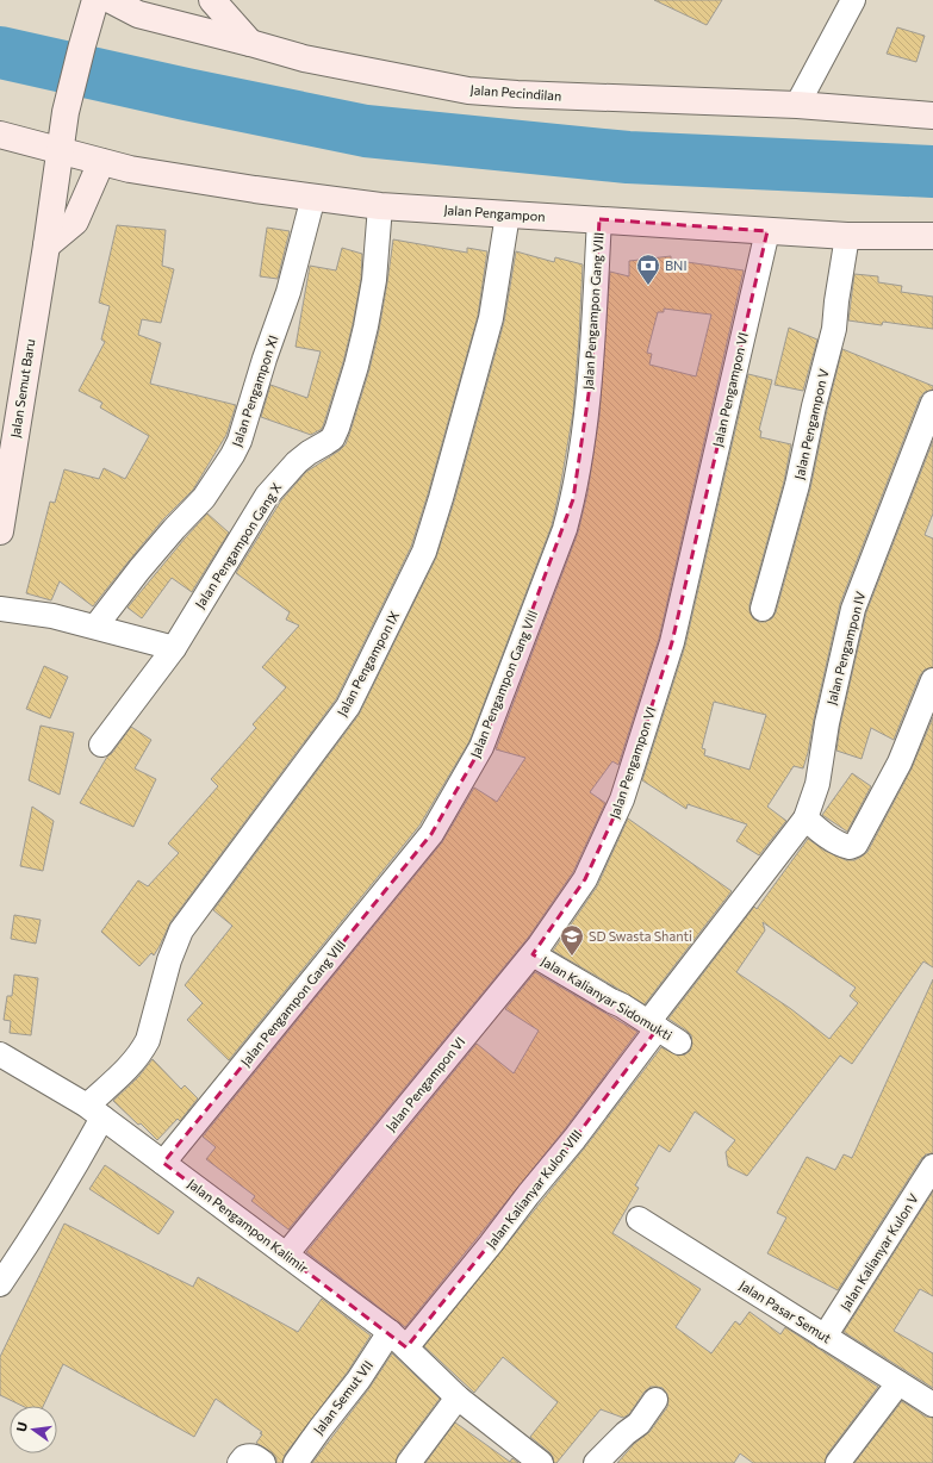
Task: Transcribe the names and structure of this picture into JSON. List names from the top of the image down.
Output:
{
  "streets": {
    "main road": ["Jalan Pecindilan", "Jalan Pengampon", "Jalan Semut Baru"],
    "street": [
      "Jalan Pengampon Gang VIII",
      "Jalan Pengampon VI",
      "Jalan Pengampon XI",
      "Jalan Pengampon V",
      "Jalan Pengampon Gang X",
      "Jalan Pengampon IV",
      "Jalan Pengampon IX",
      "Jalan Kalianyar Sidomukti",
      "Jalan Kalianyar Kulon VIII",
      "Jalan Pengampon Kalimir",
      "Jalan Kalianyar Kulon V",
      "Jalan Pasar Semut",
      "Jalan Semut VII"
    ]
  },
  "crossings": [
    ["Jalan Pengampon", "Jalan Pengampon Gang VIII"],
    ["Jalan Pengampon", "Jalan Semut Baru"],
    ["Jalan Pengampon", "Jalan Pengampon VI"],
    ["Jalan Pengampon", "Jalan Pengampon XI"],
    ["Jalan Pengampon", "Jalan Pengampon V"],
    ["Jalan Pengampon", "Jalan Pengampon Gang X"],
    ["Jalan Pengampon", "Jalan Pengampon IX"],
    ["Jalan Pengampon Gang VIII", "Jalan Pengampon Kalimir"],
    ["Jalan Pengampon VI", "Jalan Kalianyar Sidomukti"],
    ["Jalan Pengampon VI", "Jalan Pengampon Kalimir"],
    ["Jalan Pengampon IV", "Jalan Kalianyar Sidomukti"],
    ["Jalan Pengampon IV", "Jalan Kalianyar Kulon VIII"],
    ["Jalan Pengampon IX", "Jalan Pengampon Kalimir"],
    ["Jalan Kalianyar Sidomukti", "Jalan Kalianyar Kulon VIII"],
    ["Jalan Kalianyar Kulon VIII", "Jalan Pengampon Kalimir"],
    ["Jalan Pengampon Kalimir", "Jalan Semut VII"],
    ["Jalan Kalianyar Kulon V", "Jalan Pasar Semut"]
  ],
  "places": {
    "bank": ["BNI"],
    "school or university": ["SD Swasta Shanti"]
  },
  "north": "left"
}
